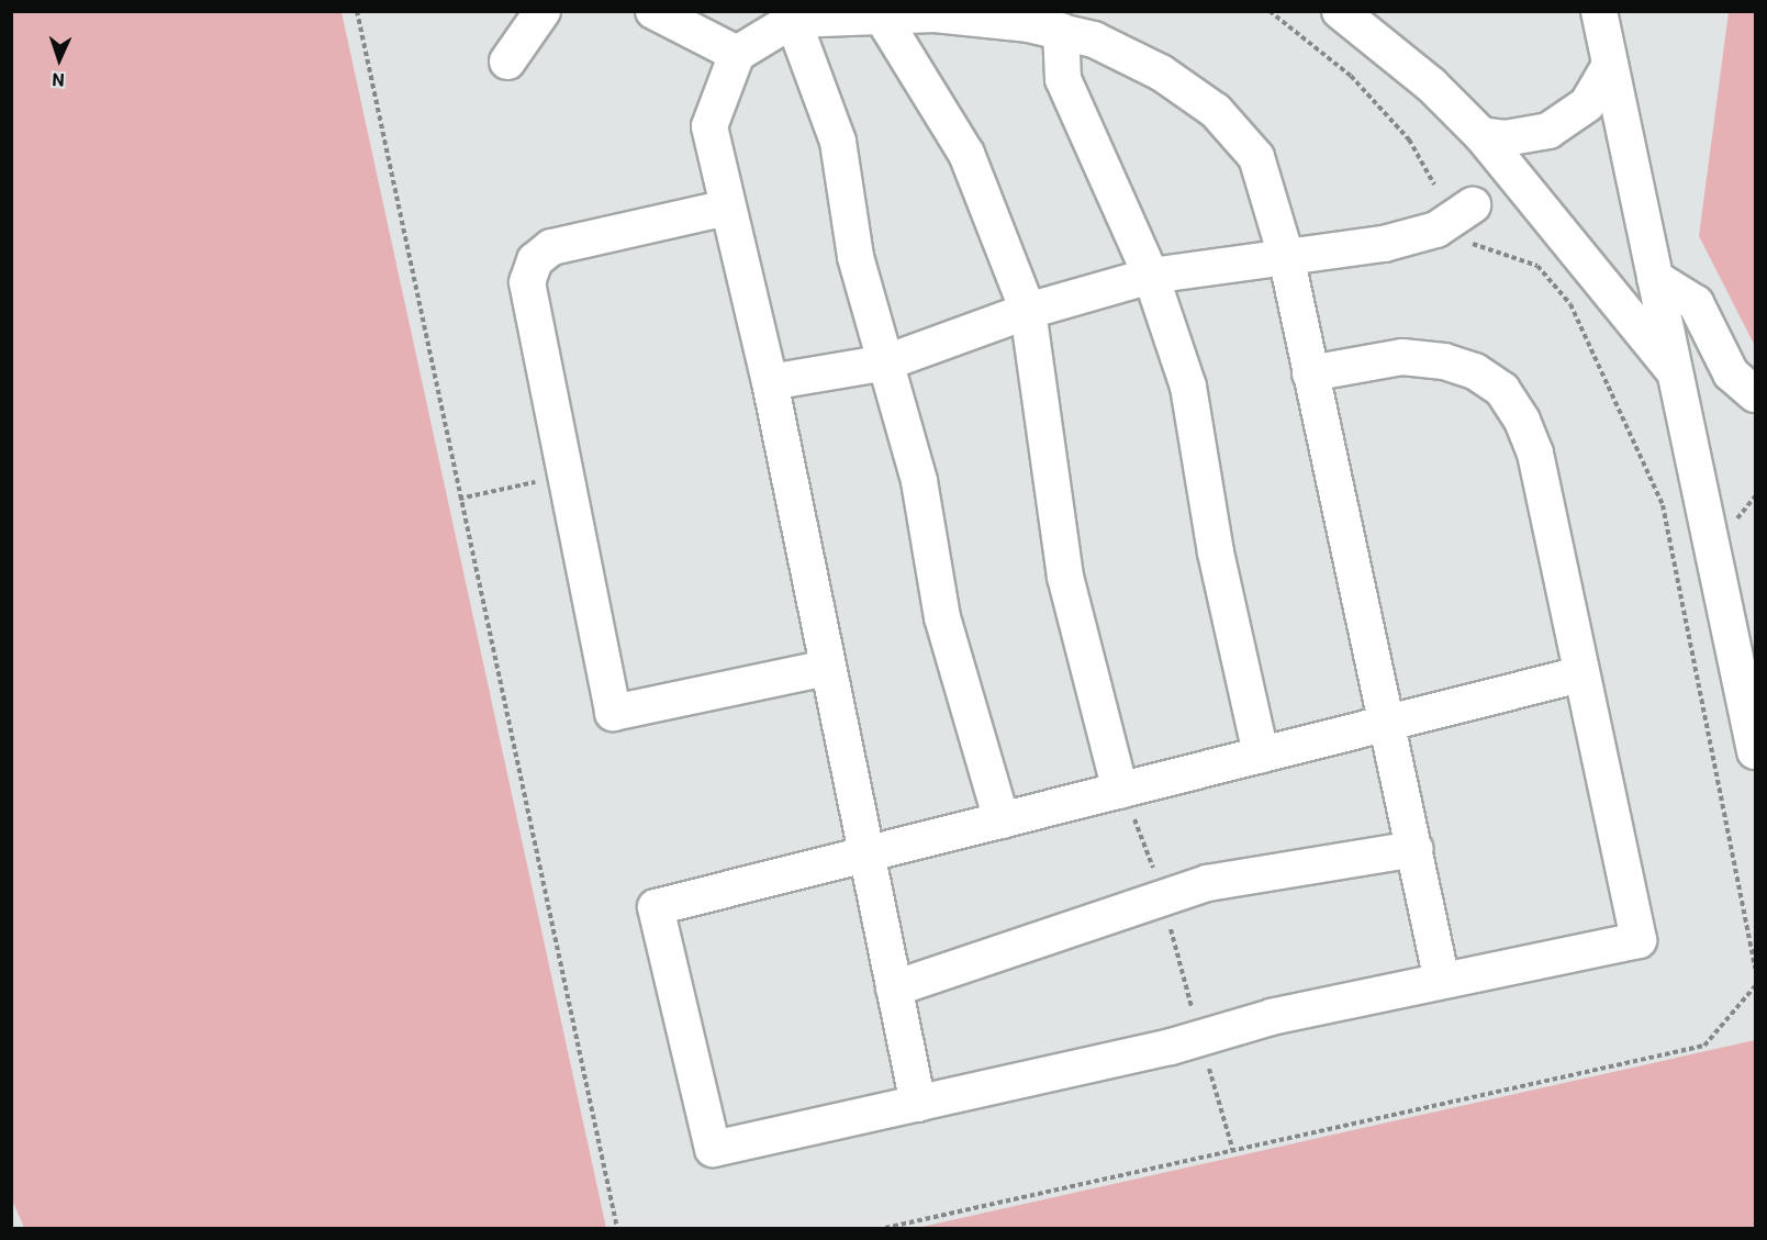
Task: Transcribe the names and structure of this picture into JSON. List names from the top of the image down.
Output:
{
  "north": "bottom"
}
